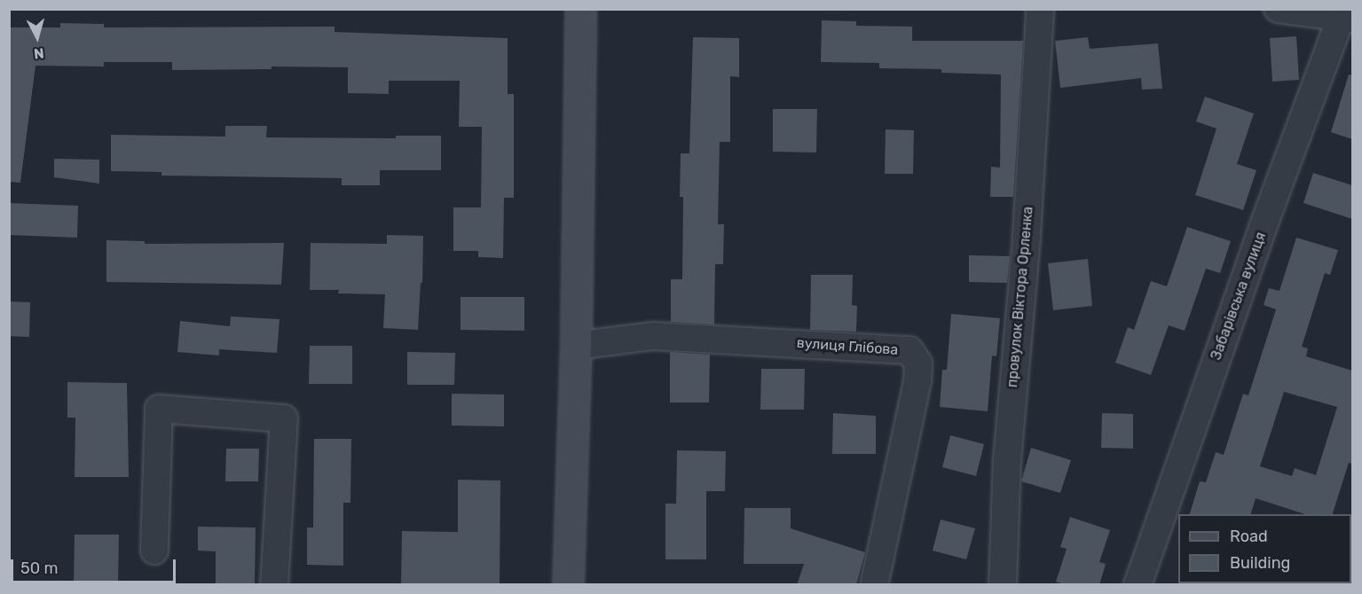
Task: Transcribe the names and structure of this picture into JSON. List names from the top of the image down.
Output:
{
  "streets": {
    "street": ["Забарівська вулиця", "провулок Віктора Орленка", "вулиця Глібова"]
  },
  "legend": ["Road", "Building"],
  "scale_bar": "50 m",
  "north": "bottom"
}
